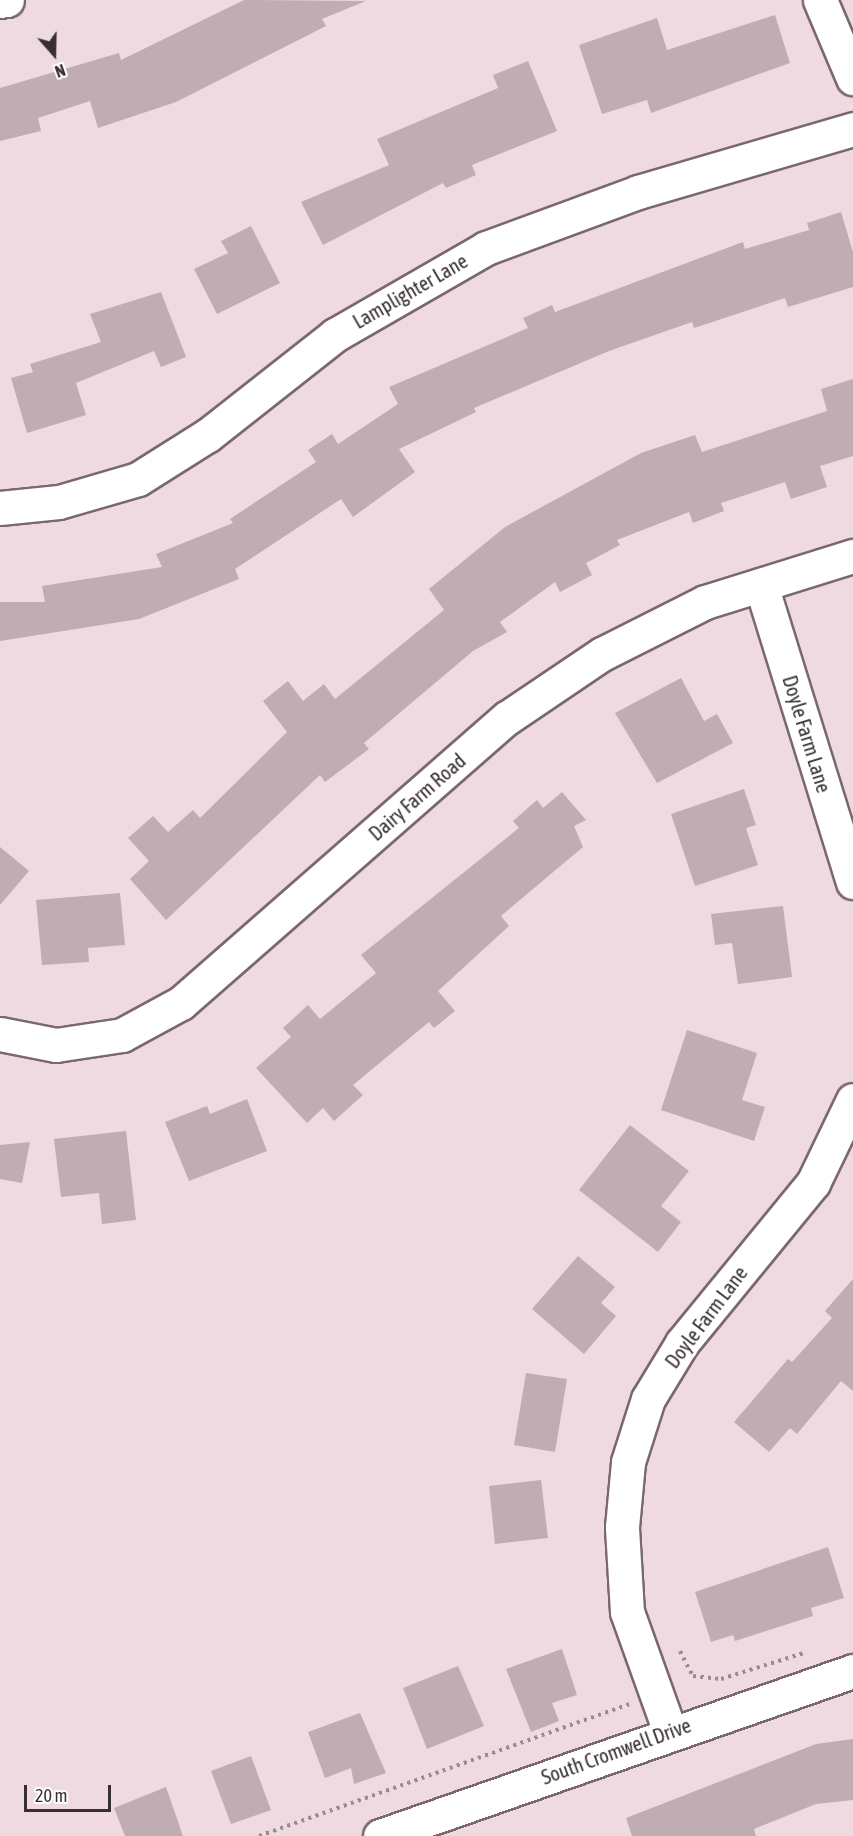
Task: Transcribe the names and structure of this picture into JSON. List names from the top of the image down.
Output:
{
  "streets": {
    "street": [
      "Lamplighter Lane",
      "Doyle Farm Lane",
      "Dairy Farm Road",
      "South Cromwell Drive"
    ]
  },
  "crossings": [
    ["Doyle Farm Lane", "Dairy Farm Road"],
    ["Doyle Farm Lane", "South Cromwell Drive"]
  ],
  "scale_bar": "20 m",
  "north": "bottom"
}
